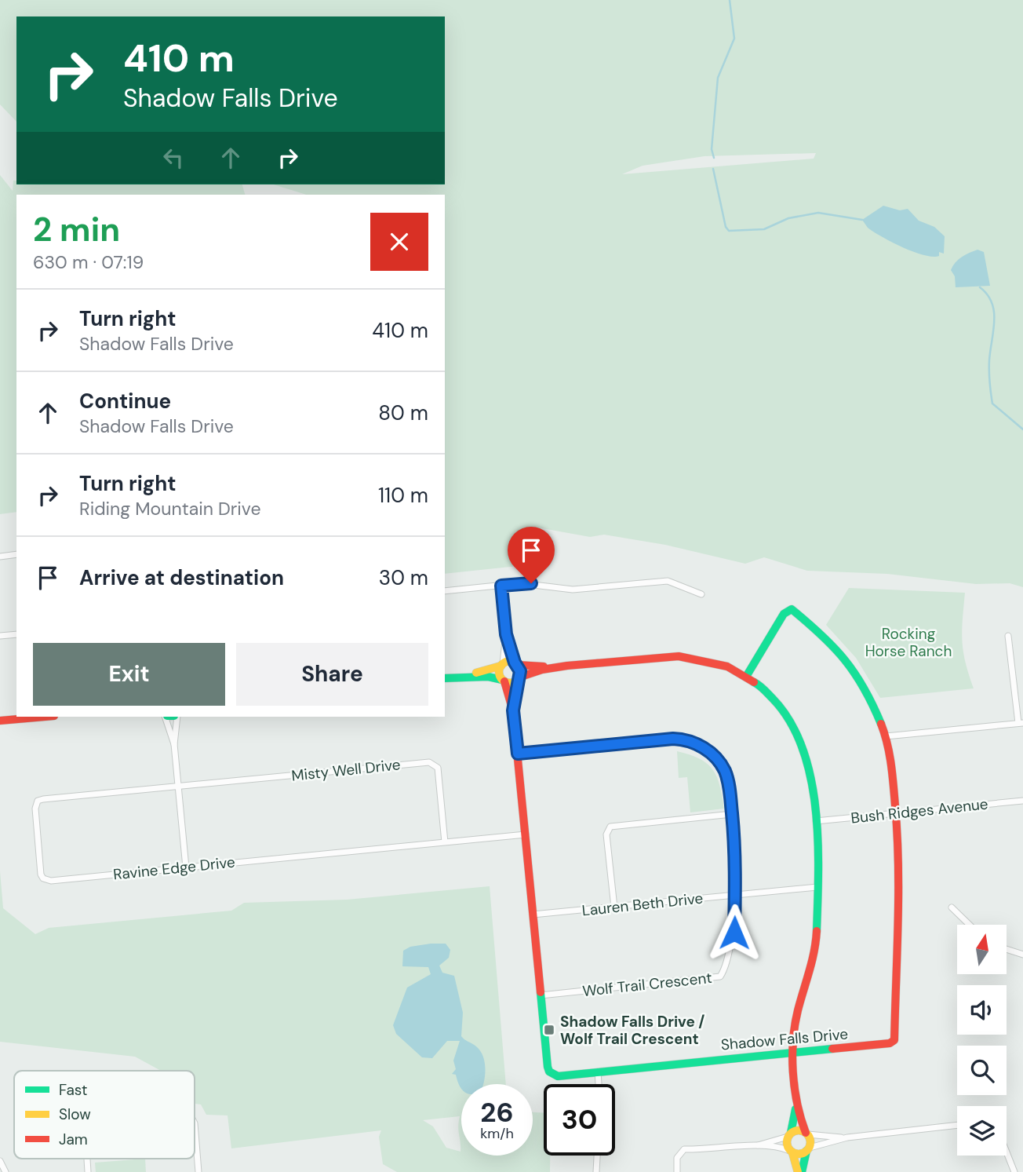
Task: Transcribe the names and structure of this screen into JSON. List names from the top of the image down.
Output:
{
  "streets": {
    "street": [
      "Misty Well Drive",
      "Bush Ridges Avenue",
      "Ravine Edge Drive",
      "Lauren Beth Drive",
      "Wolf Trail Crescent",
      "Shadow Falls Drive"
    ]
  },
  "crossings": [
    ["Misty Well Drive", "Ravine Edge Drive"],
    ["Bush Ridges Avenue", "Shadow Falls Drive"],
    ["Ravine Edge Drive", "Shadow Falls Drive"],
    ["Lauren Beth Drive", "Wolf Trail Crescent"],
    ["Lauren Beth Drive", "Shadow Falls Drive"],
    ["Wolf Trail Crescent", "Shadow Falls Drive"]
  ],
  "parks": ["Rocking Horse Ranch"],
  "places": {
    "transit": ["Shadow Falls Drive / Wolf Trail Crescent"]
  },
  "legend": ["Fast", "Slow", "Jam"],
  "north": "top",
  "page": {
    "turn": ["410 m", "Shadow Falls Drive"],
    "heading": ["2 min", "630 m · 07:19"],
    "list": [
      {
        "name": "Turn right",
        "note": "Shadow Falls Drive",
        "value": "410 m"
      },
      {
        "name": "Continue",
        "note": "Shadow Falls Drive",
        "value": "80 m"
      },
      {
        "name": "Turn right",
        "note": "Riding Mountain Drive",
        "value": "110 m"
      },
      {
        "name": "Arrive at destination",
        "value": "30 m"
      }
    ],
    "buttons": ["Exit", "Share"],
    "speed": "26 km/h",
    "limit": "30"
  }
}
